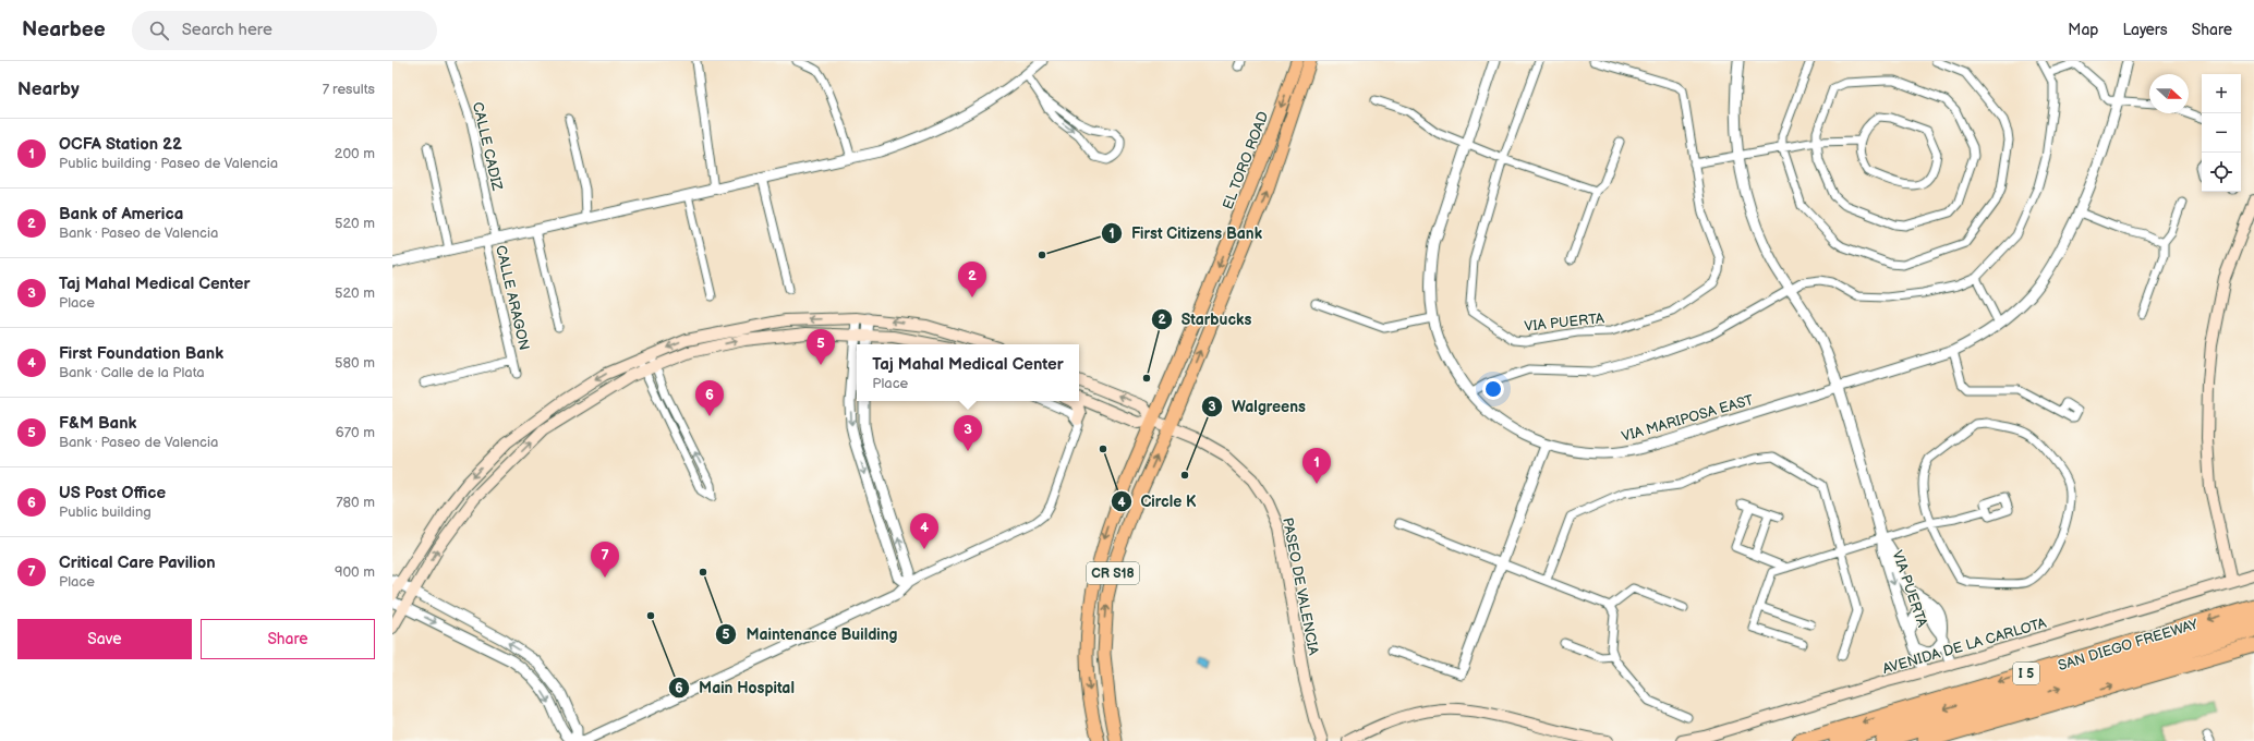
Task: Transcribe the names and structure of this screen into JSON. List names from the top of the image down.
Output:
{
  "streets": {
    "highway": ["SAN DIEGO FREEWAY", "I 5"],
    "main road": [
      "EL TORO ROAD",
      "CR S18",
      "PASEO DE VALENCIA",
      "AVENIDA DE LA CARLOTA"
    ],
    "street": [
      "CALLE CADIZ",
      "CALLE ARAGON",
      "VIA PUERTA",
      "VIA MARIPOSA EAST"
    ]
  },
  "crossings": [
    ["CALLE CADIZ", "CALLE ARAGON"],
    ["EL TORO ROAD", "PASEO DE VALENCIA"],
    ["VIA PUERTA", "VIA MARIPOSA EAST"],
    ["VIA PUERTA", "AVENIDA DE LA CARLOTA"]
  ],
  "places": [
    "First Citizens Bank",
    "Starbucks",
    "Circle K",
    "Walgreens",
    "Maintenance Building",
    "Main Hospital"
  ],
  "north": "right",
  "page": {
    "header": "Nearbee",
    "search": "Search here",
    "nav": ["Map", "Layers", "Share"],
    "heading": ["Nearby", "7 results"],
    "map_buttons": ["+", "−"],
    "list": [
      {
        "mark": "1",
        "name": "OCFA Station 22",
        "note": "Public building · Paseo de Valencia",
        "value": "200 m"
      },
      {
        "mark": "2",
        "name": "Bank of America",
        "note": "Bank · Paseo de Valencia",
        "value": "520 m"
      },
      {
        "mark": "3",
        "name": "Taj Mahal Medical Center",
        "note": "Place",
        "value": "520 m"
      },
      {
        "mark": "4",
        "name": "First Foundation Bank",
        "note": "Bank · Calle de la Plata",
        "value": "580 m"
      },
      {
        "mark": "5",
        "name": "F&M Bank",
        "note": "Bank · Paseo de Valencia",
        "value": "670 m"
      },
      {
        "mark": "6",
        "name": "US Post Office",
        "note": "Public building",
        "value": "780 m"
      },
      {
        "mark": "7",
        "name": "Critical Care Pavilion",
        "note": "Place",
        "value": "900 m"
      }
    ],
    "pins": [
      "2",
      "5",
      "6",
      "3",
      "1",
      "4",
      "7"
    ],
    "popup": ["Taj Mahal Medical Center", "Place"],
    "buttons": ["Save", "Share"]
  }
}
